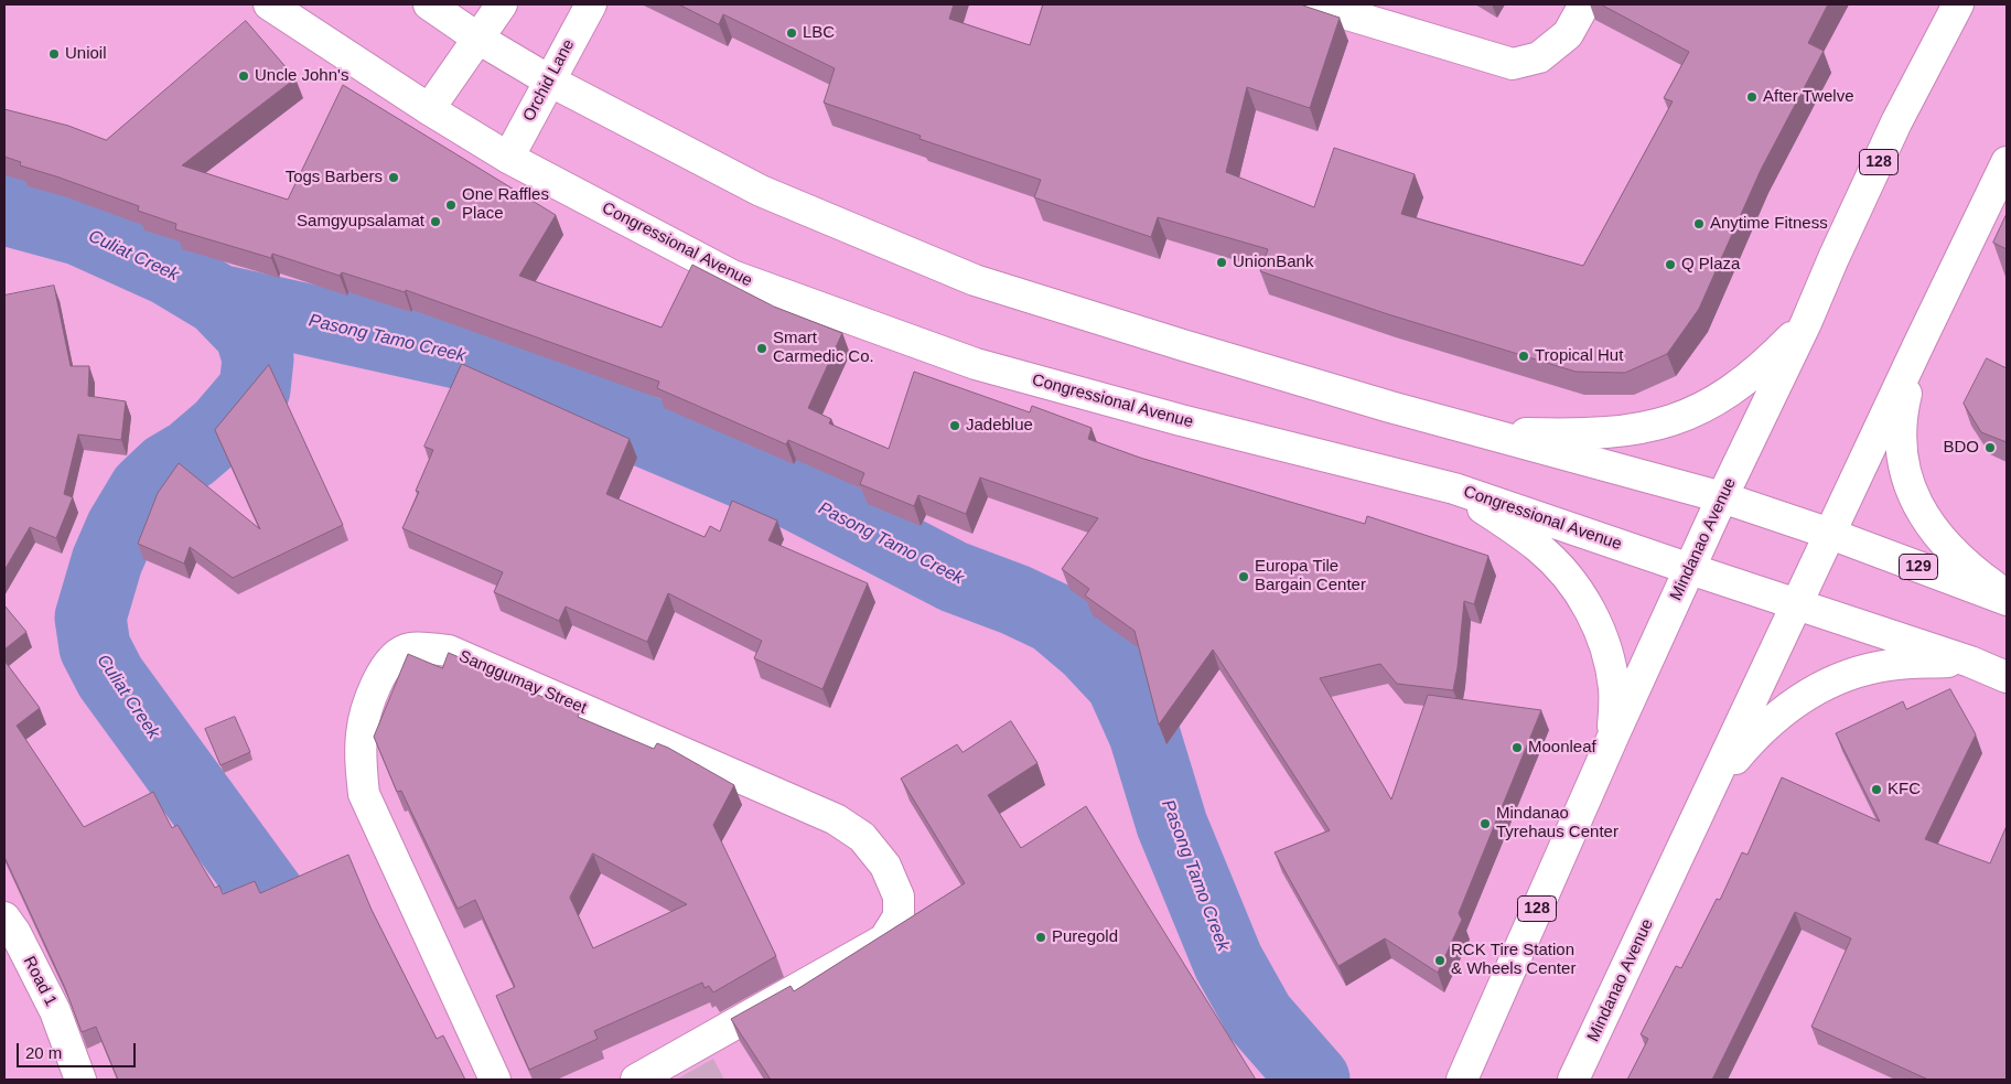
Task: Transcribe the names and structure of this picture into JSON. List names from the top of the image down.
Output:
{
  "streets": {
    "main road": [
      "Orchid Lane",
      "128",
      "Congressional Avenue",
      "Mindanao Avenue",
      "129",
      "Sanggumay Street",
      "Road 1"
    ]
  },
  "crossings": [
    ["Orchid Lane", "Congressional Avenue"],
    ["Orchid Lane", "129"],
    ["Congressional Avenue", "Mindanao Avenue"],
    ["Mindanao Avenue", "129"]
  ],
  "water": ["Culiat Creek", "Pasong Tamo Creek"],
  "places": [
    "LBC",
    "Unioil",
    "Uncle John's",
    "After Twelve",
    "Togs Barbers",
    "One Raffles Place",
    "Samgyupsalamat",
    "Anytime Fitness",
    "UnionBank",
    "Q Plaza",
    "Smart Carmedic Co.",
    "Tropical Hut",
    "Jadeblue",
    "BDO",
    "Europa Tile Bargain Center",
    "Moonleaf",
    "KFC",
    "Mindanao Tyrehaus Center",
    "Puregold",
    "RCK Tire Station & Wheels Center"
  ],
  "scale_bar": "20 m"
}
